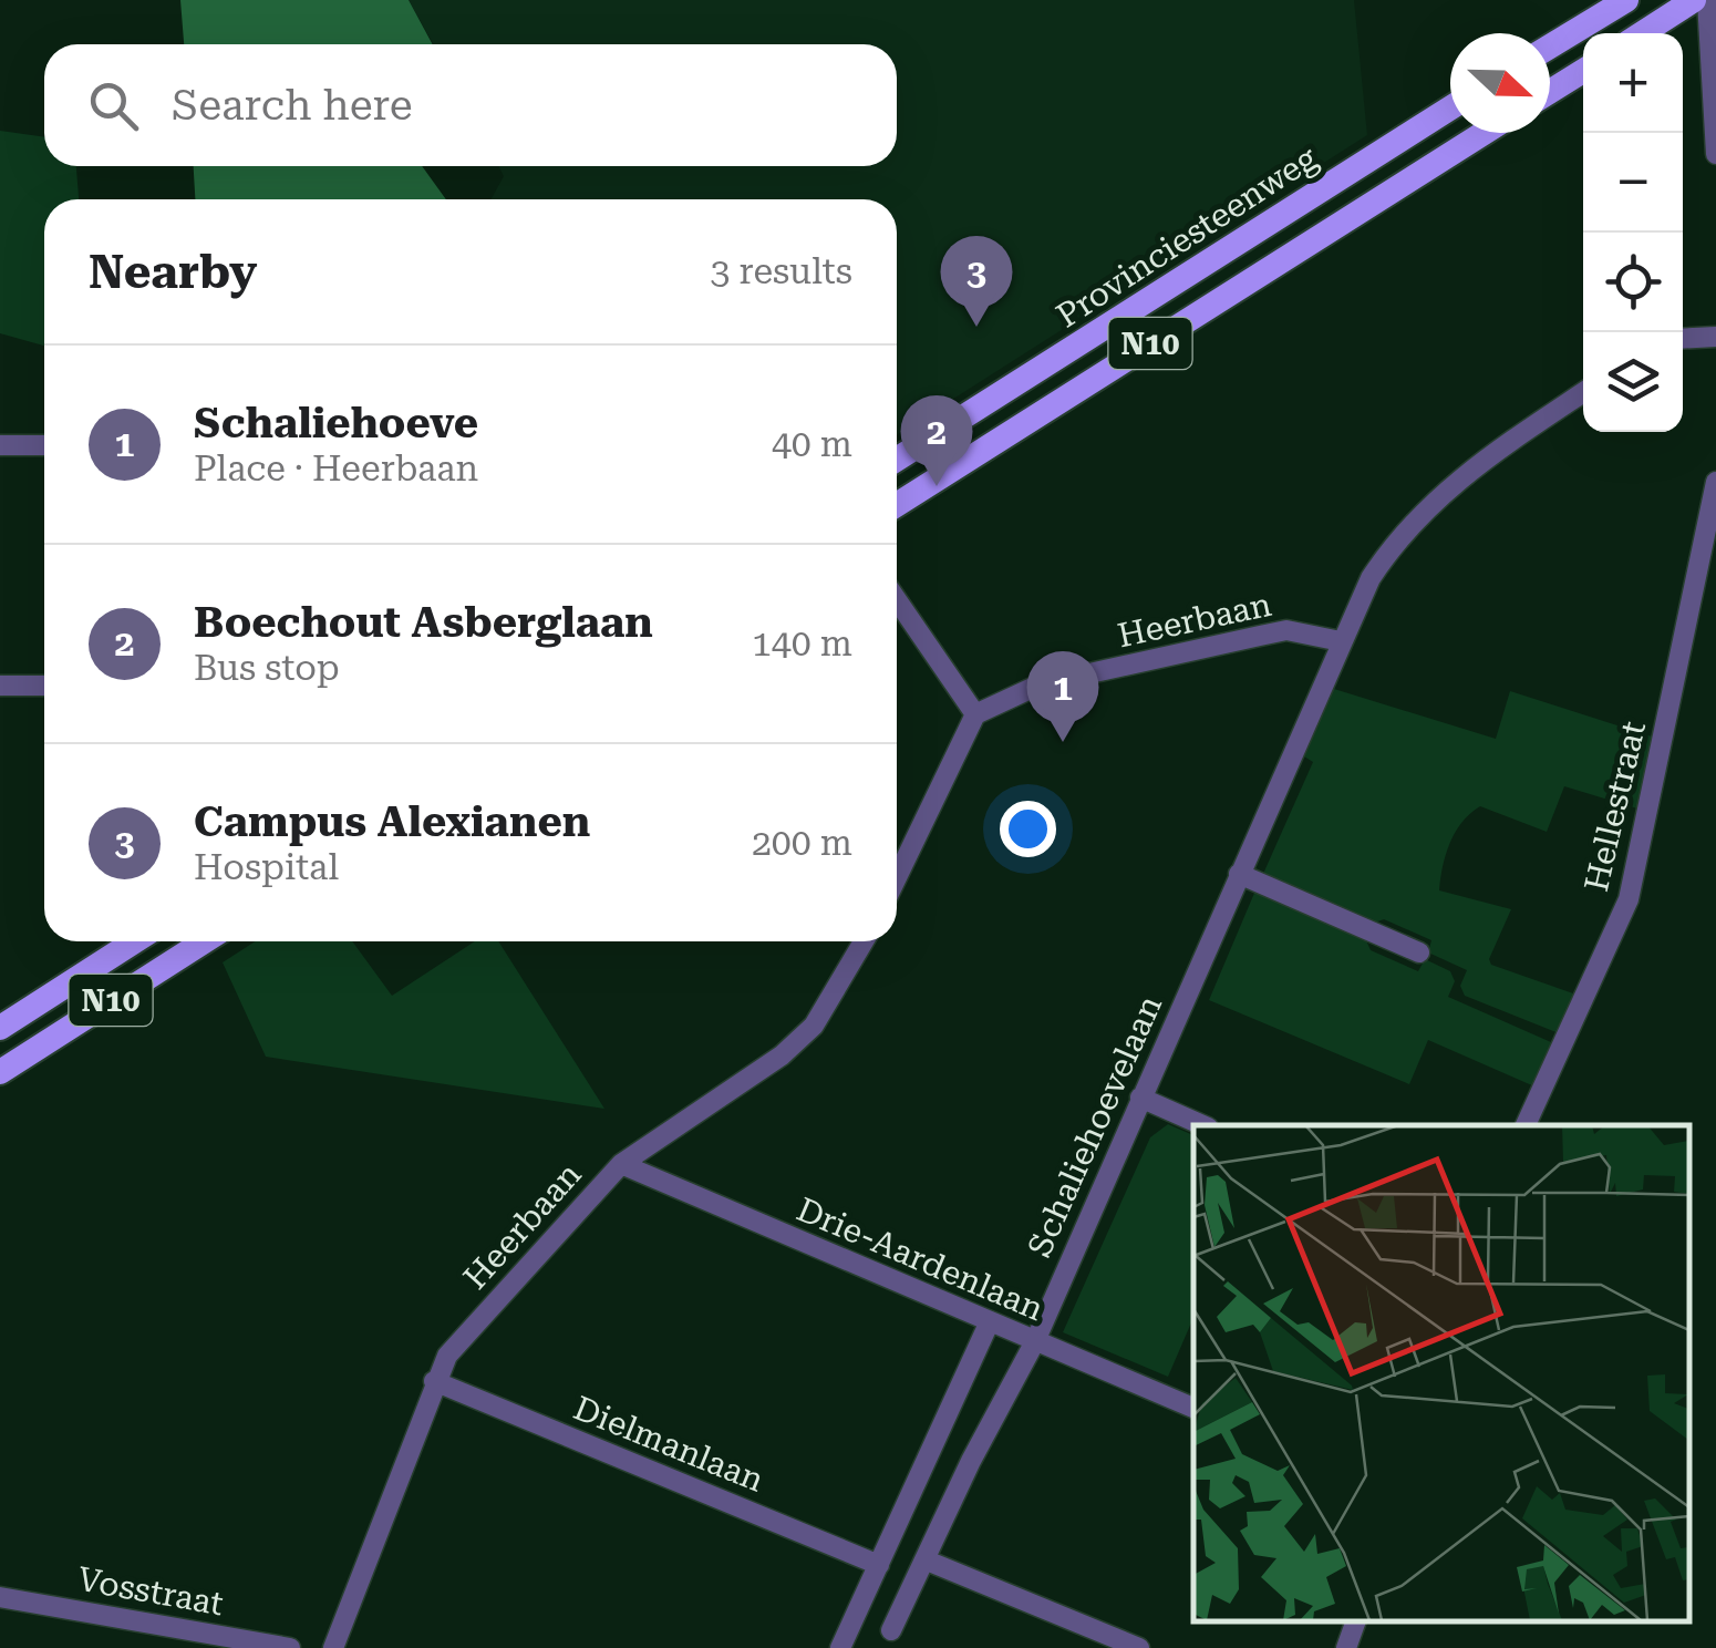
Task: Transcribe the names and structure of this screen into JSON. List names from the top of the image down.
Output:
{
  "streets": {
    "main road": ["Provinciesteenweg", "N10"],
    "street": [
      "Heerbaan",
      "Hellestraat",
      "Schaliehoevelaan",
      "Drie-Aardenlaan",
      "Dielmanlaan",
      "Vosstraat"
    ]
  },
  "crossings": [
    ["Heerbaan", "Schaliehoevelaan"],
    ["Heerbaan", "Drie-Aardenlaan"],
    ["Heerbaan", "Dielmanlaan"],
    ["Schaliehoevelaan", "Drie-Aardenlaan"]
  ],
  "north": "right",
  "page": {
    "map_buttons": ["+", "−"],
    "search": "Search here",
    "heading": ["Nearby", "3 results"],
    "pins": ["3", "2", "1"],
    "list": [
      {
        "mark": "1",
        "name": "Schaliehoeve",
        "note": "Place · Heerbaan",
        "value": "40 m"
      },
      {
        "mark": "2",
        "name": "Boechout Asberglaan",
        "note": "Bus stop",
        "value": "140 m"
      },
      {
        "mark": "3",
        "name": "Campus Alexianen",
        "note": "Hospital",
        "value": "200 m"
      }
    ]
  }
}
